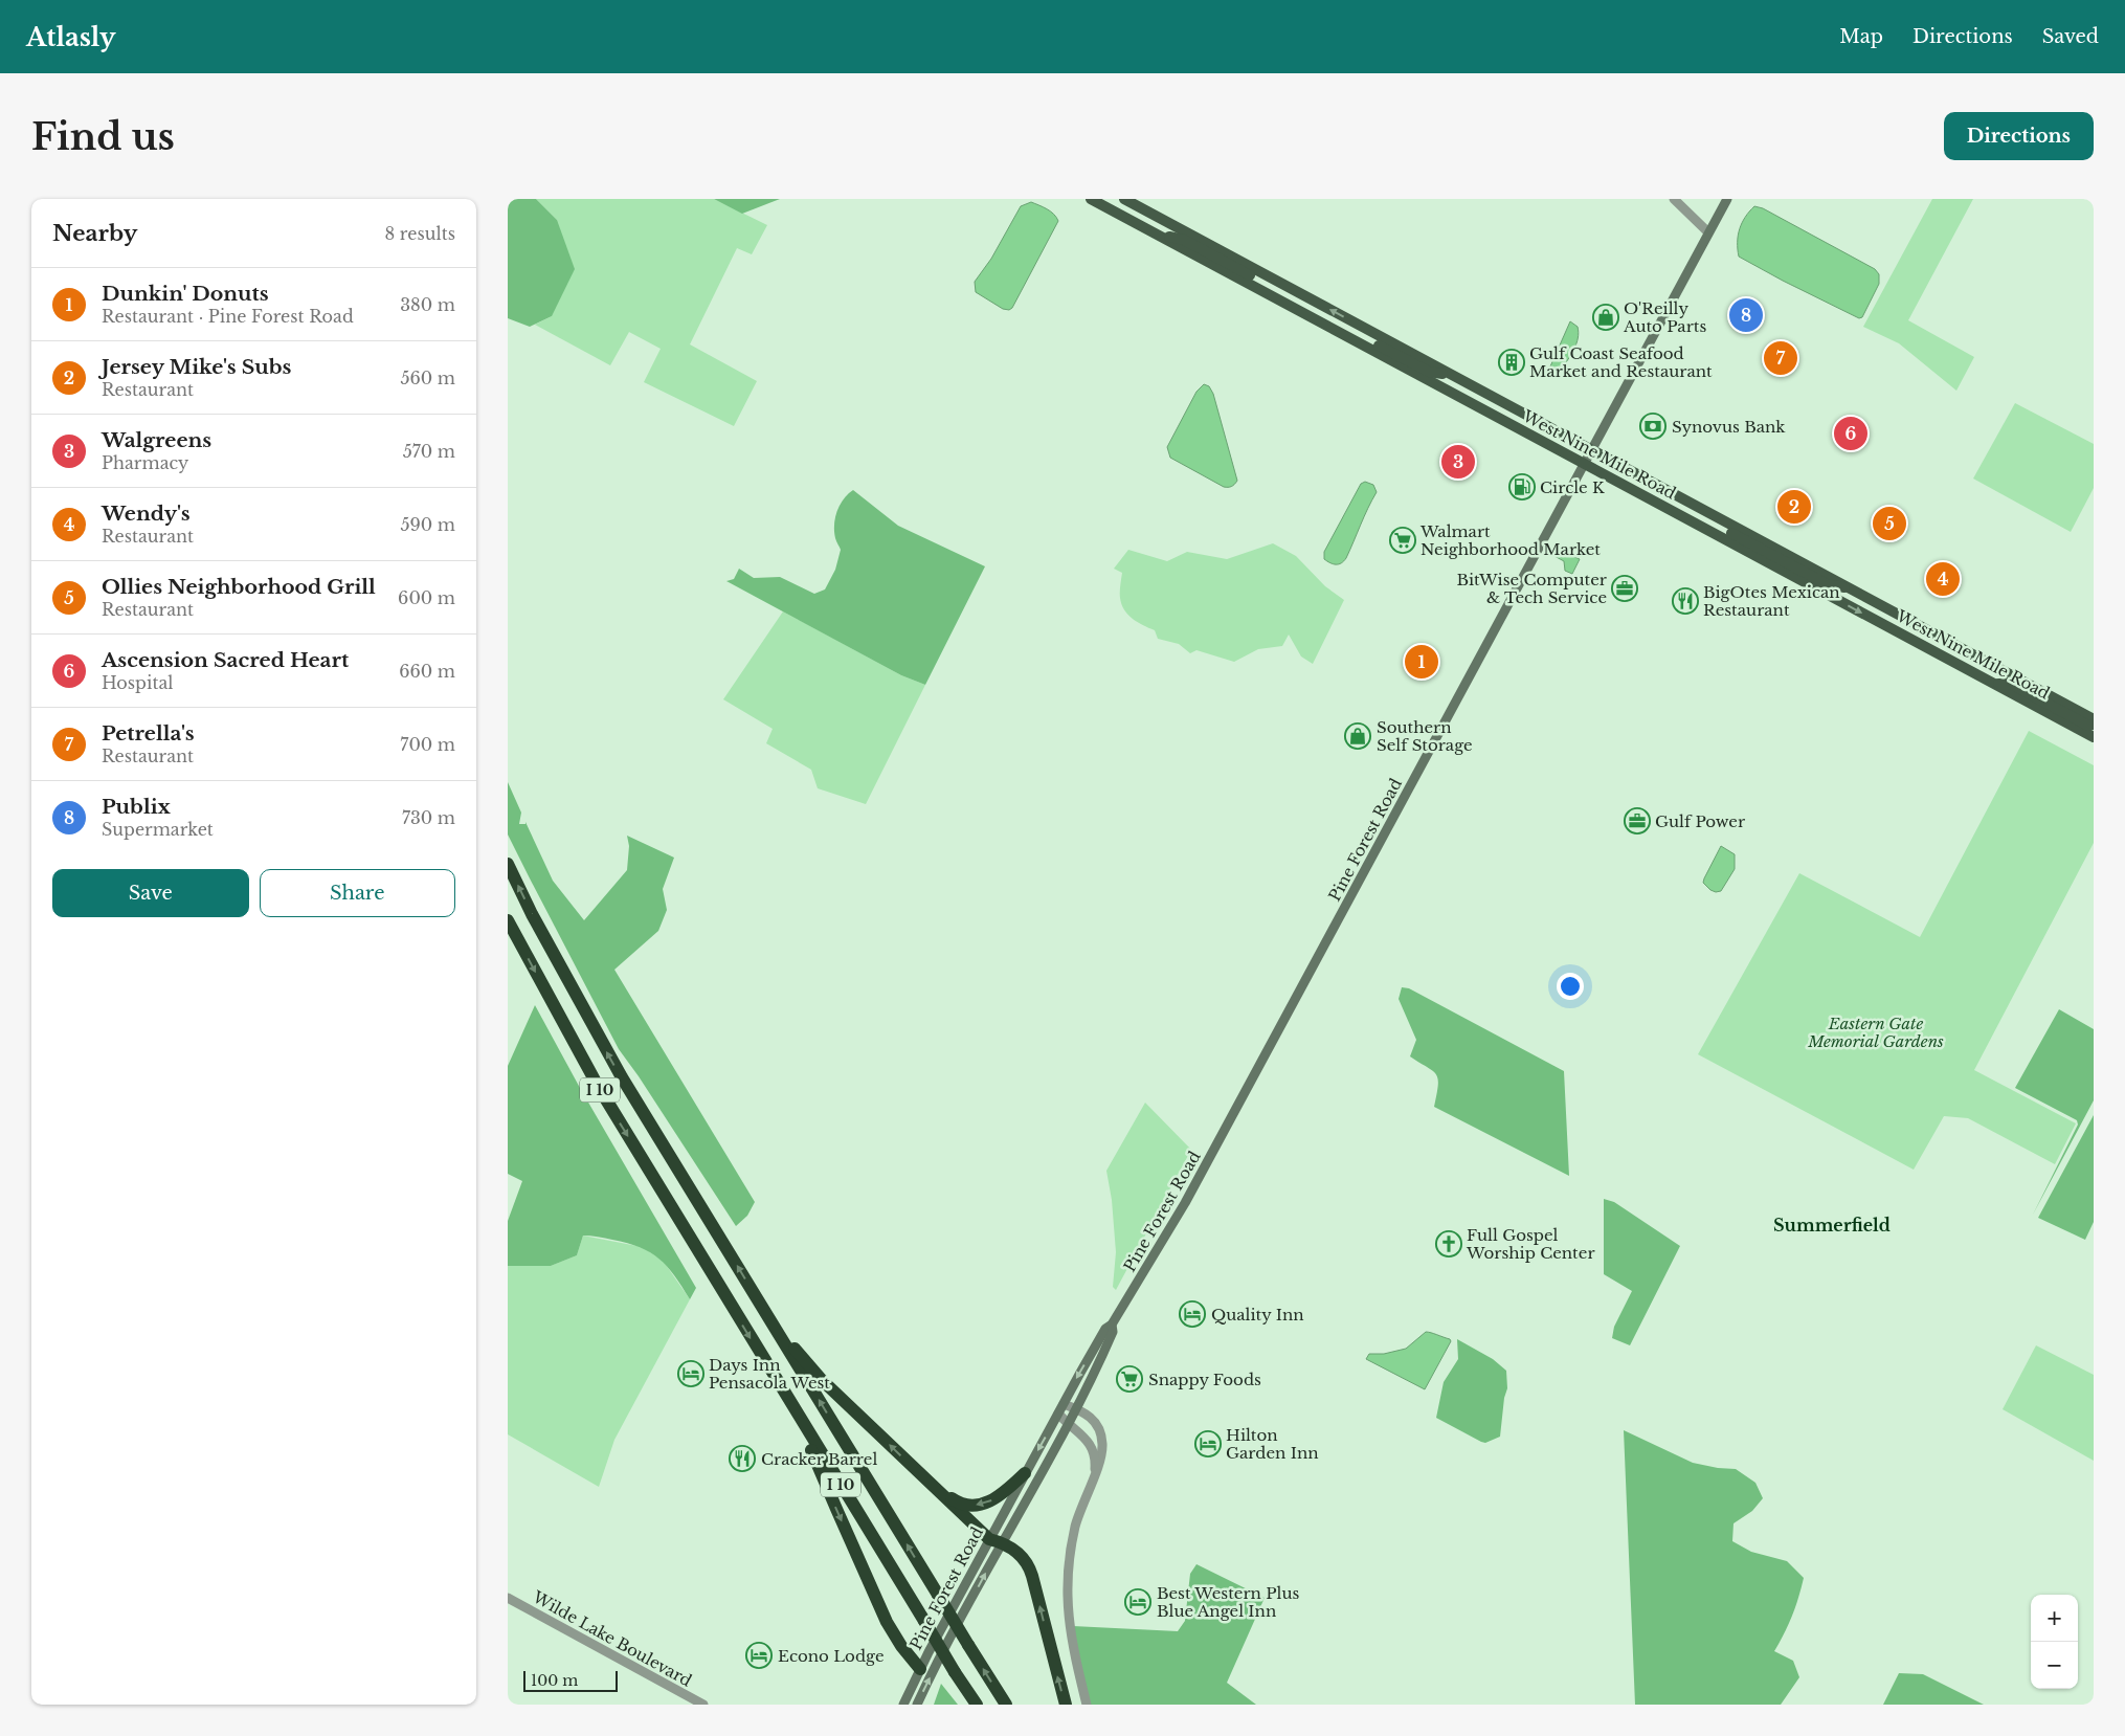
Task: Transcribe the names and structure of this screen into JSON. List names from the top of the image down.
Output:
{
  "streets": {
    "highway": ["I 10"],
    "main road": ["West Nine Mile Road", "Pine Forest Road"],
    "street": ["Wilde Lake Boulevard"]
  },
  "crossings": [
    ["West Nine Mile Road", "Pine Forest Road"]
  ],
  "districts": ["Summerfield"],
  "parks": ["Eastern Gate Memorial Gardens"],
  "places": {
    "shop": ["O'Reilly Auto Parts", "Southern Self Storage"],
    "building": ["Gulf Coast Seafood Market and Restaurant"],
    "bank": ["Synovus Bank"],
    "fuel station": ["Circle K"],
    "supermarket": ["Walmart Neighborhood Market", "Snappy Foods"],
    "office": ["BitWise Computer & Tech Service", "Gulf Power"],
    "restaurant": ["BigOtes Mexican Restaurant", "Cracker Barrel"],
    "church": ["Full Gospel Worship Center"],
    "hotel": [
      "Quality Inn",
      "Days Inn Pensacola West",
      "Hilton Garden Inn",
      "Best Western Plus Blue Angel Inn",
      "Econo Lodge"
    ]
  },
  "scale_bar": "100 m",
  "page": {
    "header": "Atlasly",
    "nav": ["Map", "Directions", "Saved"],
    "buttons": [
      "Directions",
      ["Save", "Share"]
    ],
    "title": "Find us",
    "heading": ["Nearby", "8 results"],
    "list": [
      {
        "mark": "1",
        "name": "Dunkin' Donuts",
        "note": "Restaurant · Pine Forest Road",
        "value": "380 m"
      },
      {
        "mark": "2",
        "name": "Jersey Mike's Subs",
        "note": "Restaurant",
        "value": "560 m"
      },
      {
        "mark": "3",
        "name": "Walgreens",
        "note": "Pharmacy",
        "value": "570 m"
      },
      {
        "mark": "4",
        "name": "Wendy's",
        "note": "Restaurant",
        "value": "590 m"
      },
      {
        "mark": "5",
        "name": "Ollies Neighborhood Grill",
        "note": "Restaurant",
        "value": "600 m"
      },
      {
        "mark": "6",
        "name": "Ascension Sacred Heart",
        "note": "Hospital",
        "value": "660 m"
      },
      {
        "mark": "7",
        "name": "Petrella's",
        "note": "Restaurant",
        "value": "700 m"
      },
      {
        "mark": "8",
        "name": "Publix",
        "note": "Supermarket",
        "value": "730 m"
      }
    ],
    "pins": [
      "8",
      "7",
      "6",
      "3",
      "2",
      "5",
      "4",
      "1"
    ],
    "map_buttons": ["+", "−"],
    "scale": "100 m"
  }
}
